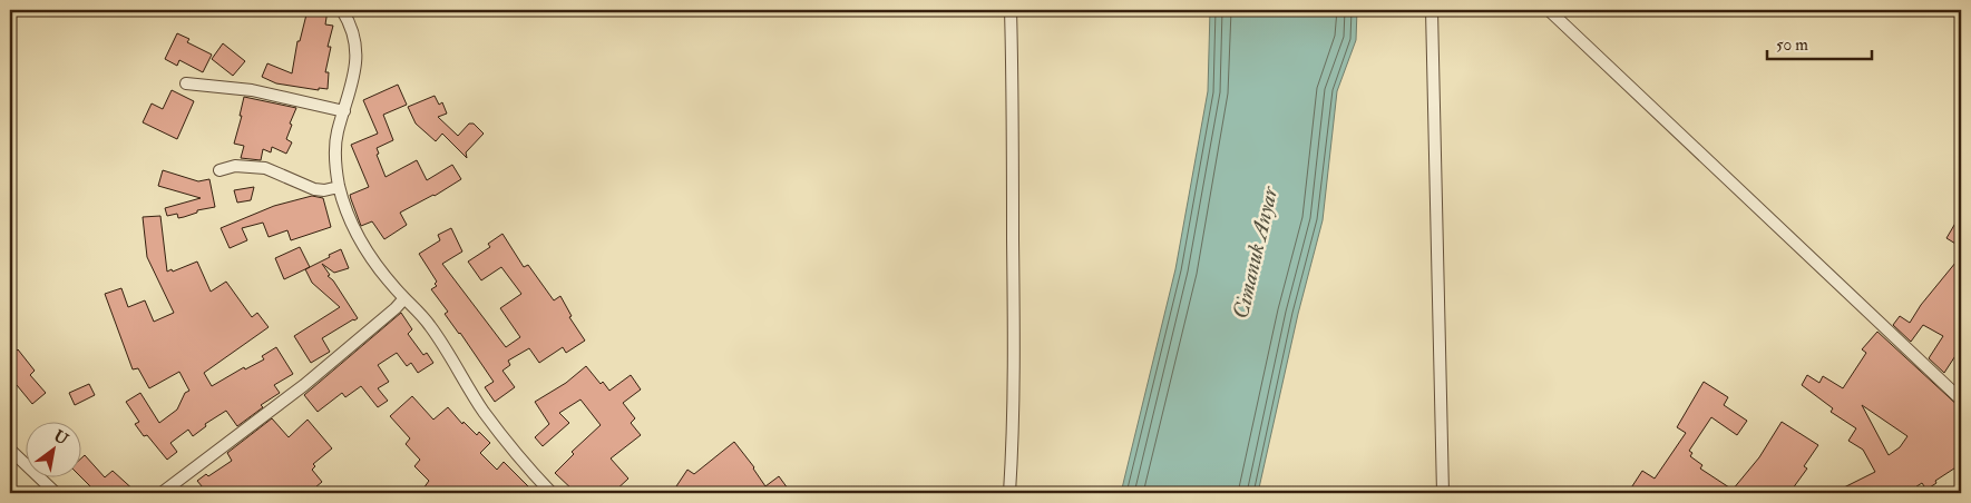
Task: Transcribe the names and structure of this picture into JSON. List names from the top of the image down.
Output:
{
  "water": ["Cimanuk Anyar"],
  "scale_bar": "50 m",
  "north": "top right"
}
